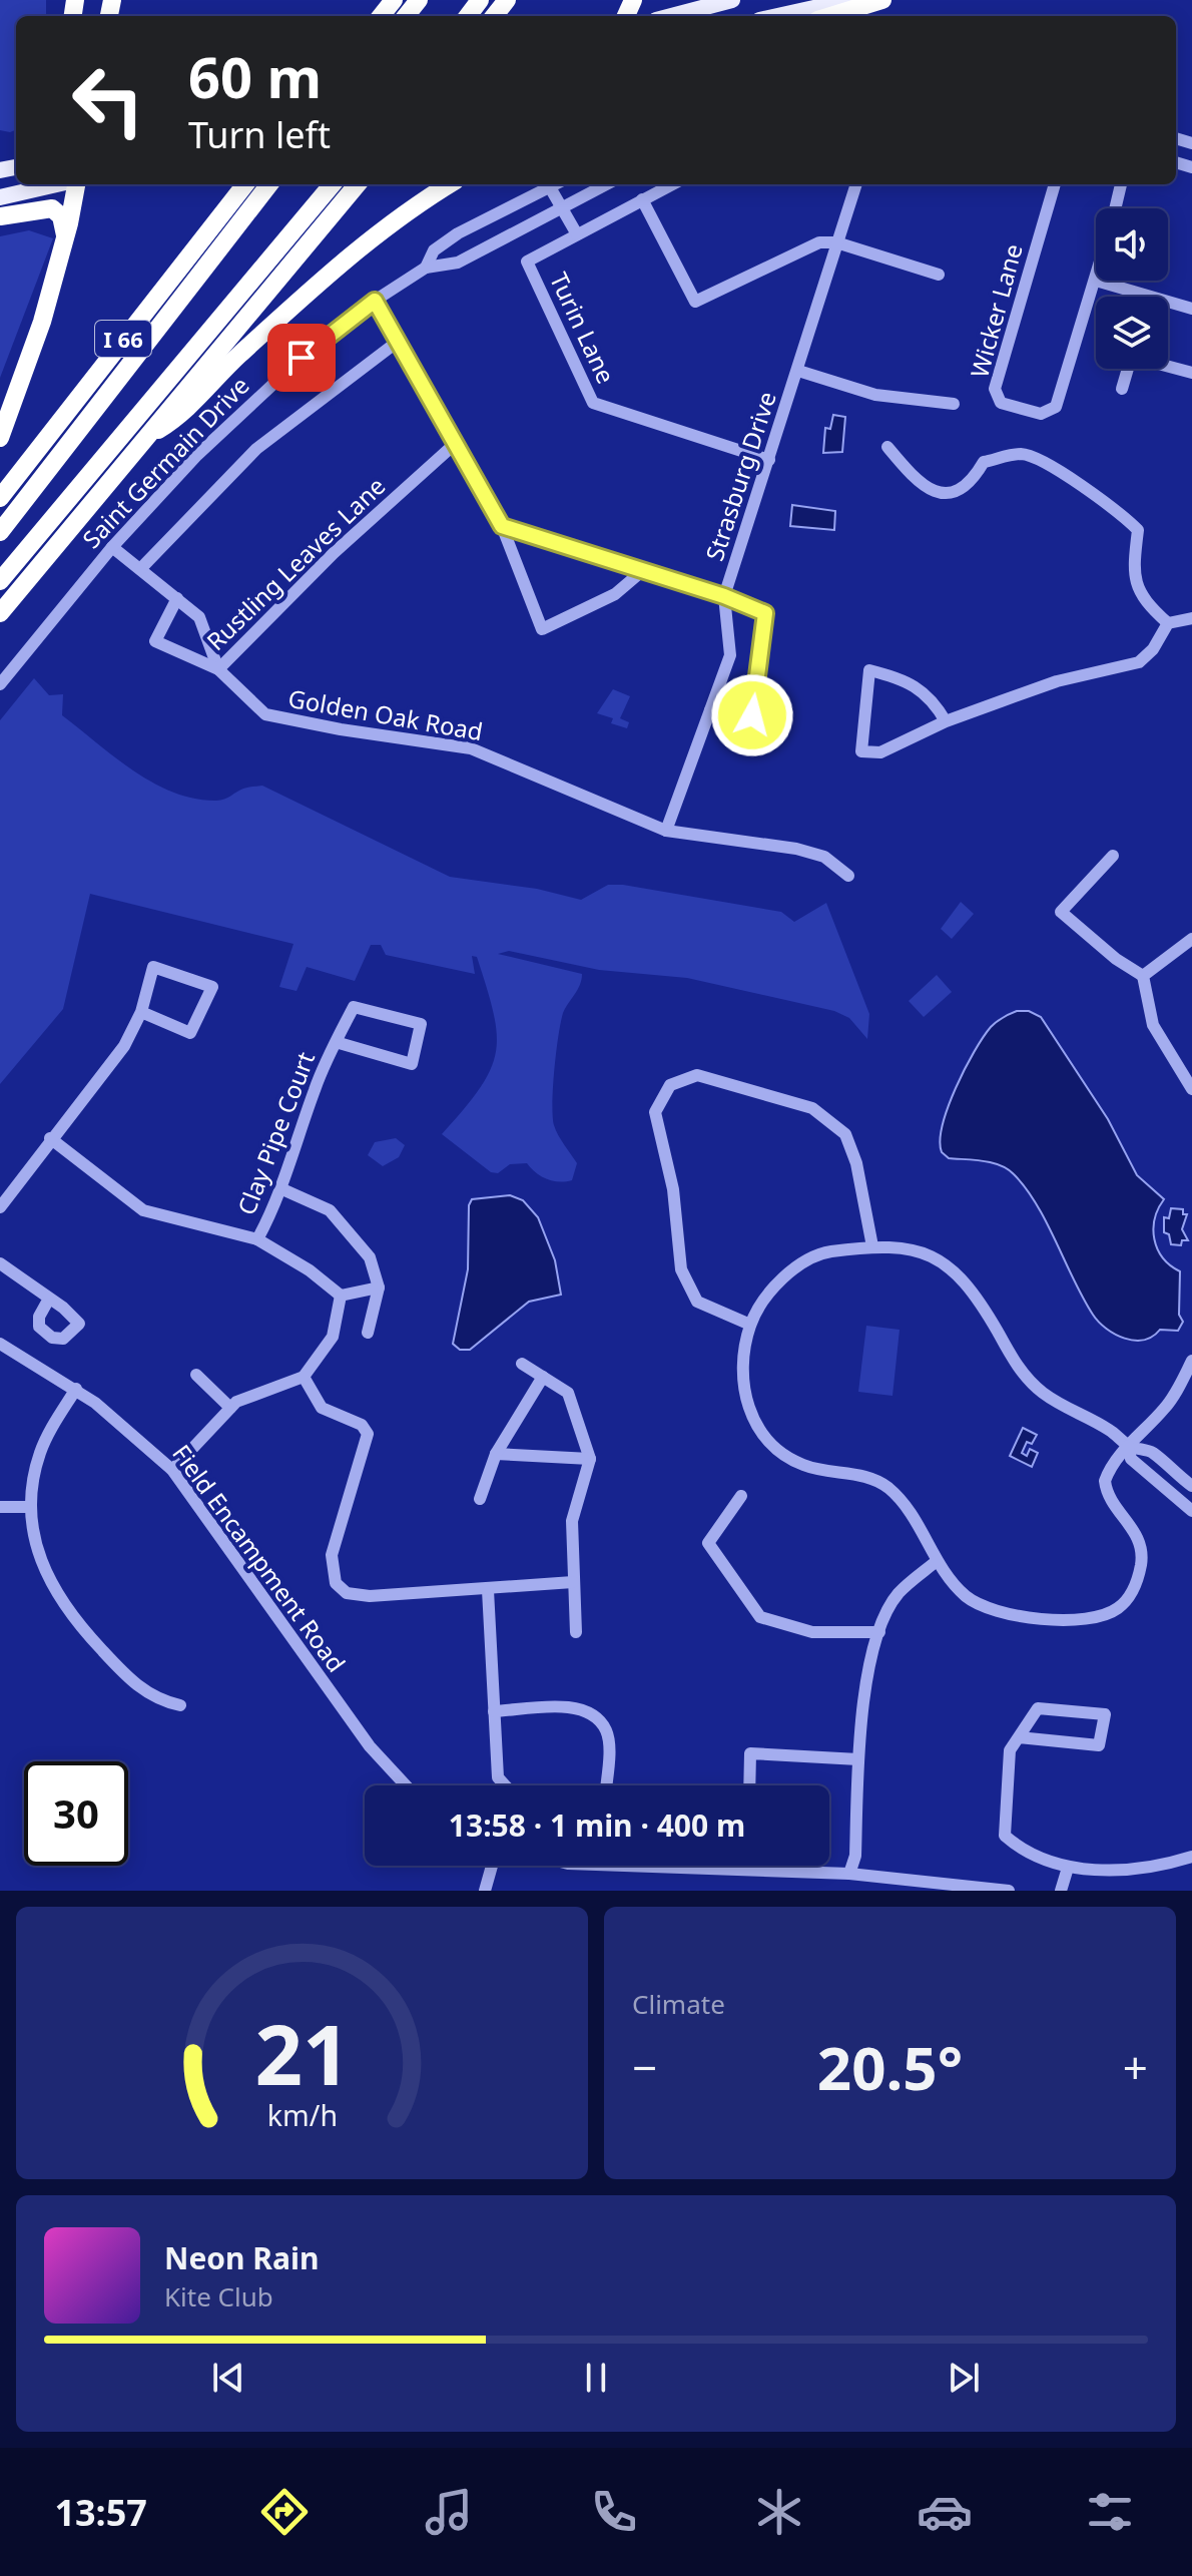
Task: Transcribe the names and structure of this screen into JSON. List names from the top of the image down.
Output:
{
  "streets": {
    "highway": ["I 66"],
    "street": [
      "Wicker Lane",
      "Turin Lane",
      "Saint Germain Drive",
      "Strasburg Drive",
      "Rustling Leaves Lane",
      "Golden Oak Road",
      "Clay Pipe Court",
      "Field Encampment Road"
    ]
  },
  "crossings": [
    ["Turin Lane", "Strasburg Drive"],
    ["Saint Germain Drive", "Golden Oak Road"],
    ["Strasburg Drive", "Golden Oak Road"],
    ["Rustling Leaves Lane", "Golden Oak Road"]
  ],
  "page": {
    "turn": ["60 m", "Turn left"],
    "limit": "30",
    "trip": "13:58 · 1 min · 400 m",
    "tile": "Climate",
    "heat": ["−", "20.5°", "+"],
    "song": ["Neon Rain", "Kite Club"],
    "tabs": "13:57",
    "gauge": ["21", "km/h"]
  }
}
